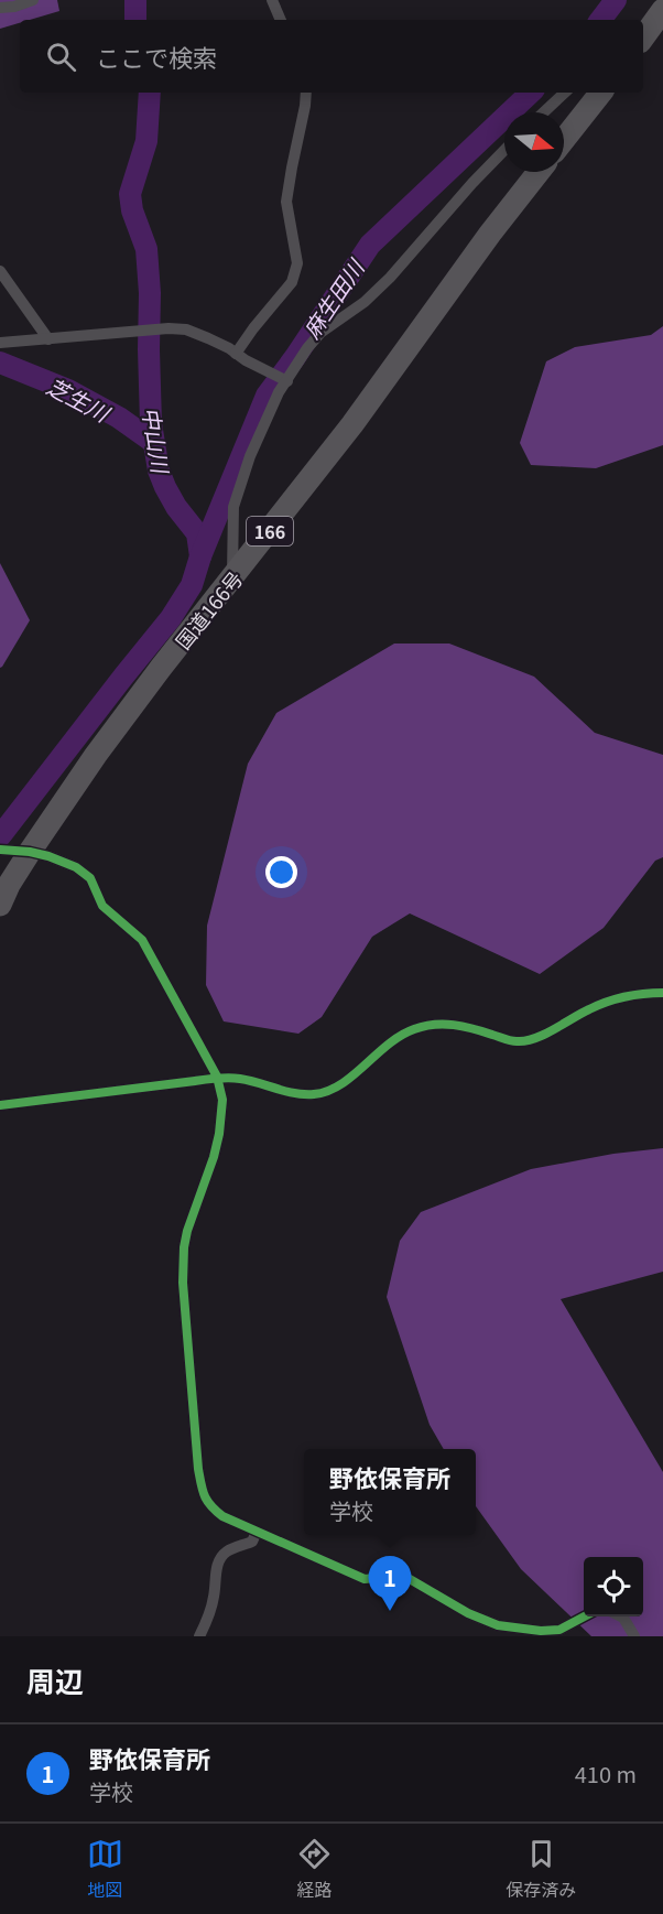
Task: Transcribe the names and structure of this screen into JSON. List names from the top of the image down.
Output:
{
  "streets": {
    "highway": ["166", "国道166号"]
  },
  "water": ["麻生田川", "芝生川", "中山川"],
  "north": "right",
  "page": {
    "search": "ここで検索",
    "popup": ["野依保育所", "学校"],
    "pins": "1",
    "heading": "周辺",
    "list": [
      {
        "mark": "1",
        "name": "野依保育所",
        "note": "学校",
        "value": "410 m"
      }
    ],
    "nav": ["地図", "経路", "保存済み"]
  }
}
